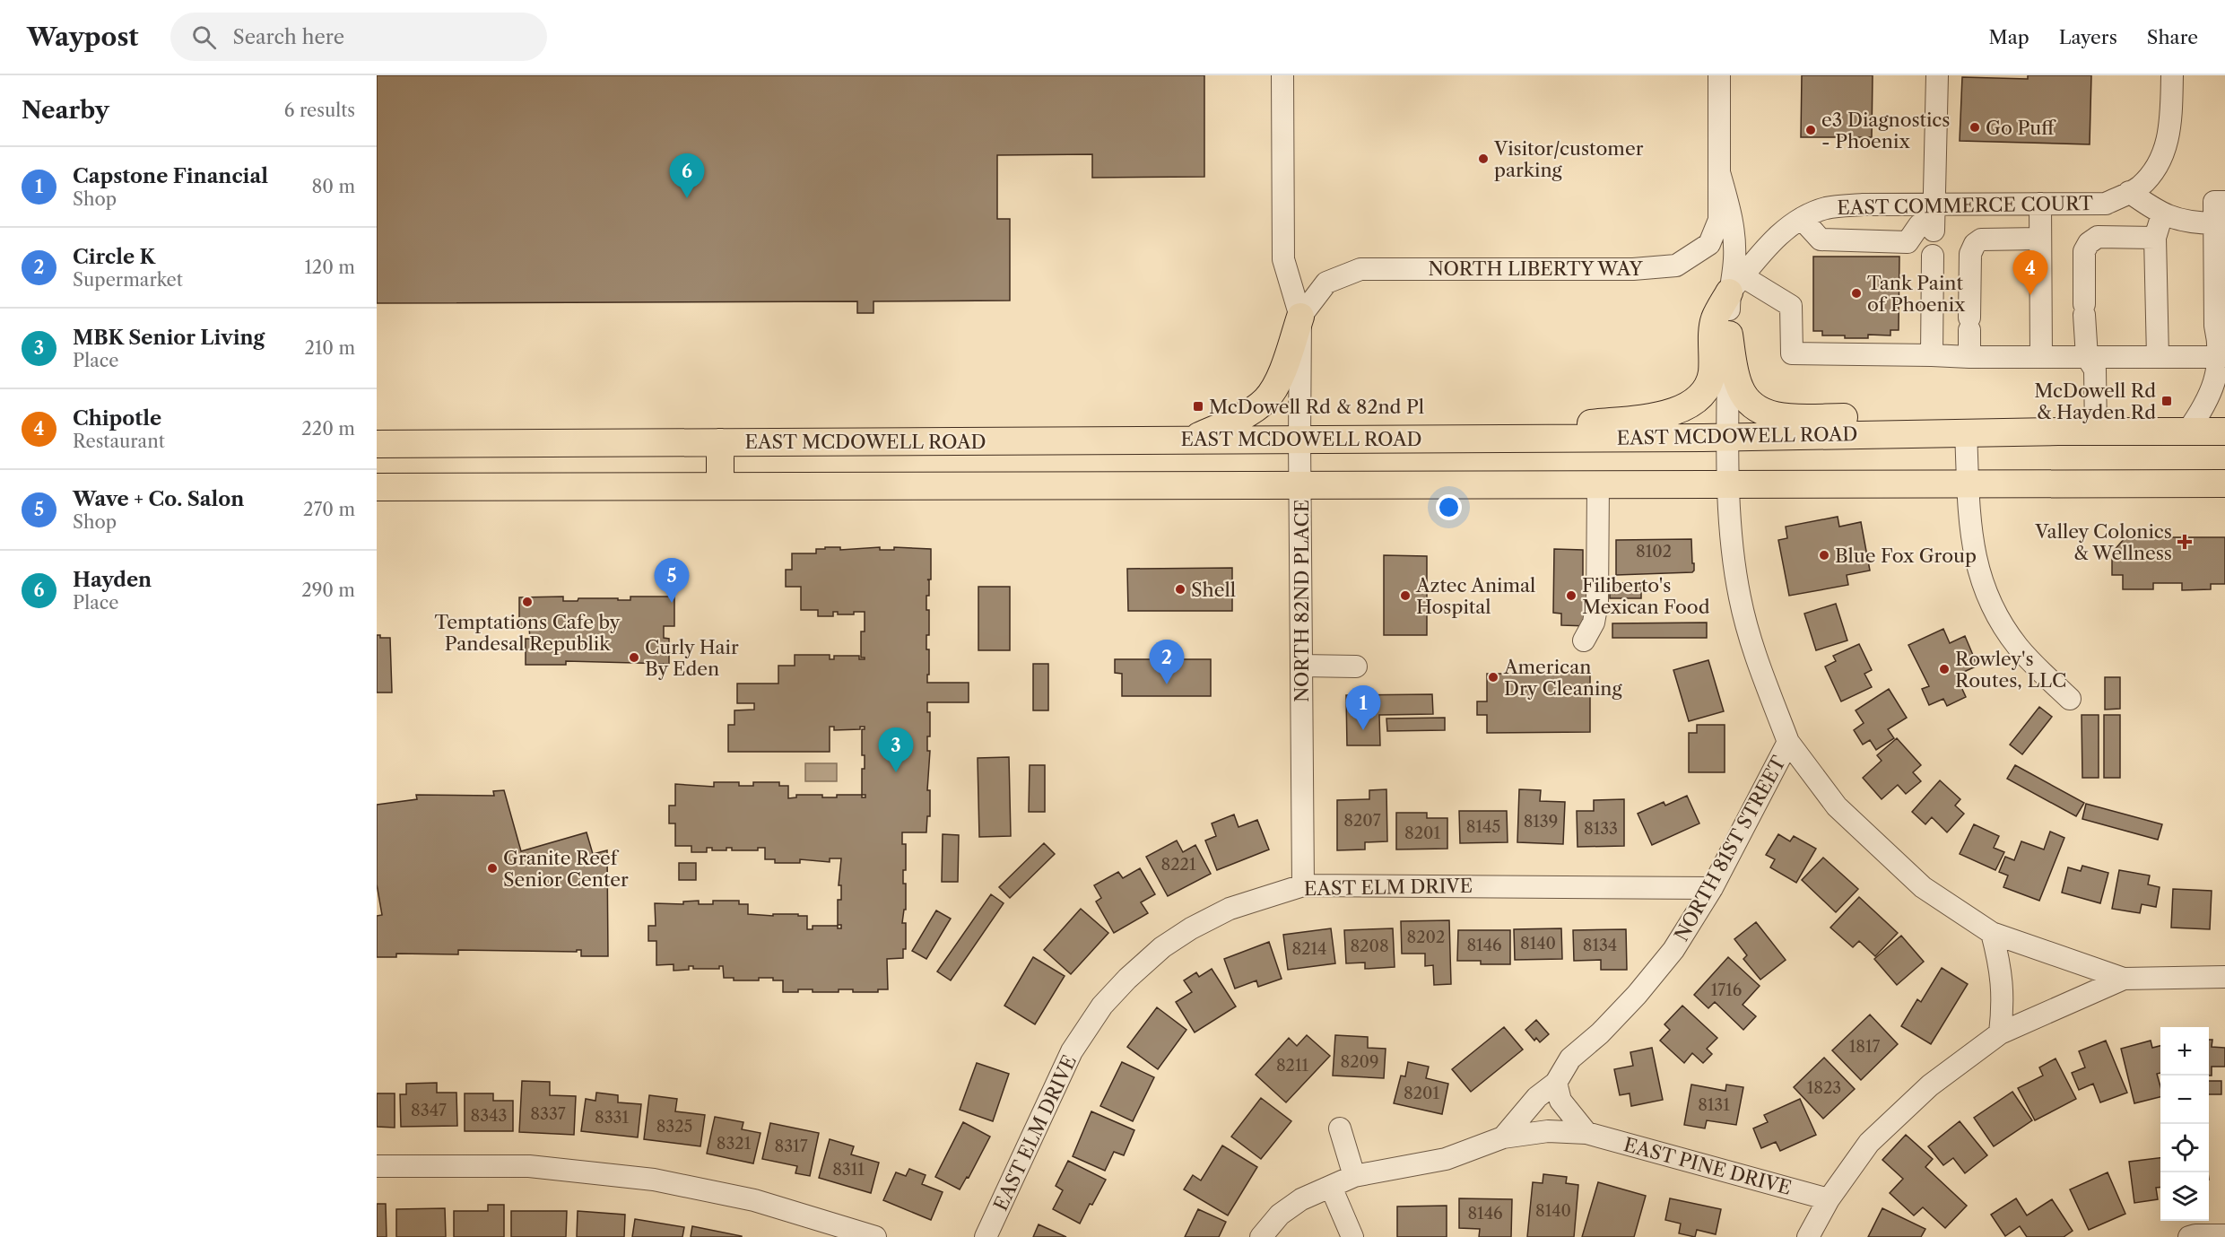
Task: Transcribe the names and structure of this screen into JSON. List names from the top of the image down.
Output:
{
  "streets": {
    "main road": ["EAST MCDOWELL ROAD"],
    "street": [
      "EAST COMMERCE COURT",
      "NORTH LIBERTY WAY",
      "NORTH 82ND PLACE",
      "NORTH 81ST STREET",
      "EAST ELM DRIVE",
      "EAST PINE DRIVE"
    ]
  },
  "crossings": [
    ["EAST COMMERCE COURT", "NORTH LIBERTY WAY"],
    ["NORTH LIBERTY WAY", "NORTH 82ND PLACE"],
    ["NORTH LIBERTY WAY", "NORTH 81ST STREET"],
    ["EAST MCDOWELL ROAD", "NORTH 82ND PLACE"],
    ["EAST MCDOWELL ROAD", "NORTH 81ST STREET"],
    ["NORTH 82ND PLACE", "EAST ELM DRIVE"],
    ["NORTH 81ST STREET", "EAST ELM DRIVE"],
    ["NORTH 81ST STREET", "EAST PINE DRIVE"]
  ],
  "places": {
    "other": [
      "Go Puff",
      "e3 Diagnostics - Phoenix",
      "Visitor/customer parking",
      "Tank Paint of Phoenix",
      "Blue Fox Group",
      "Shell",
      "Aztec Animal Hospital",
      "Filiberto's Mexican Food",
      "Temptations Cafe by Pandesal Republik",
      "Curly Hair By Eden",
      "Rowley's Routes, LLC",
      "American Dry Cleaning",
      "Granite Reef Senior Center"
    ],
    "transit": ["McDowell Rd & Hayden Rd", "McDowell Rd & 82nd Pl"],
    "health": ["Valley Colonics & Wellness"]
  },
  "house_numbers": [
    "8102",
    "8207",
    "8139",
    "8145",
    "8133",
    "8201",
    "8221",
    "8202",
    "8140",
    "8146",
    "8134",
    "8208",
    "8214",
    "1716",
    "1817",
    "8209",
    "8211",
    "1823",
    "8201",
    "8131",
    "8347",
    "8337",
    "8343",
    "8331",
    "8325",
    "8321",
    "8317",
    "8311",
    "8140",
    "8146"
  ],
  "page": {
    "header": "Waypost",
    "search": "Search here",
    "nav": ["Map", "Layers", "Share"],
    "heading": ["Nearby", "6 results"],
    "list": [
      {
        "mark": "1",
        "name": "Capstone Financial",
        "note": "Shop",
        "value": "80 m"
      },
      {
        "mark": "2",
        "name": "Circle K",
        "note": "Supermarket",
        "value": "120 m"
      },
      {
        "mark": "3",
        "name": "MBK Senior Living",
        "note": "Place",
        "value": "210 m"
      },
      {
        "mark": "4",
        "name": "Chipotle",
        "note": "Restaurant",
        "value": "220 m"
      },
      {
        "mark": "5",
        "name": "Wave + Co. Salon",
        "note": "Shop",
        "value": "270 m"
      },
      {
        "mark": "6",
        "name": "Hayden",
        "note": "Place",
        "value": "290 m"
      }
    ],
    "pins": [
      "6",
      "4",
      "5",
      "2",
      "1",
      "3"
    ],
    "map_buttons": ["+", "−"]
  }
}
